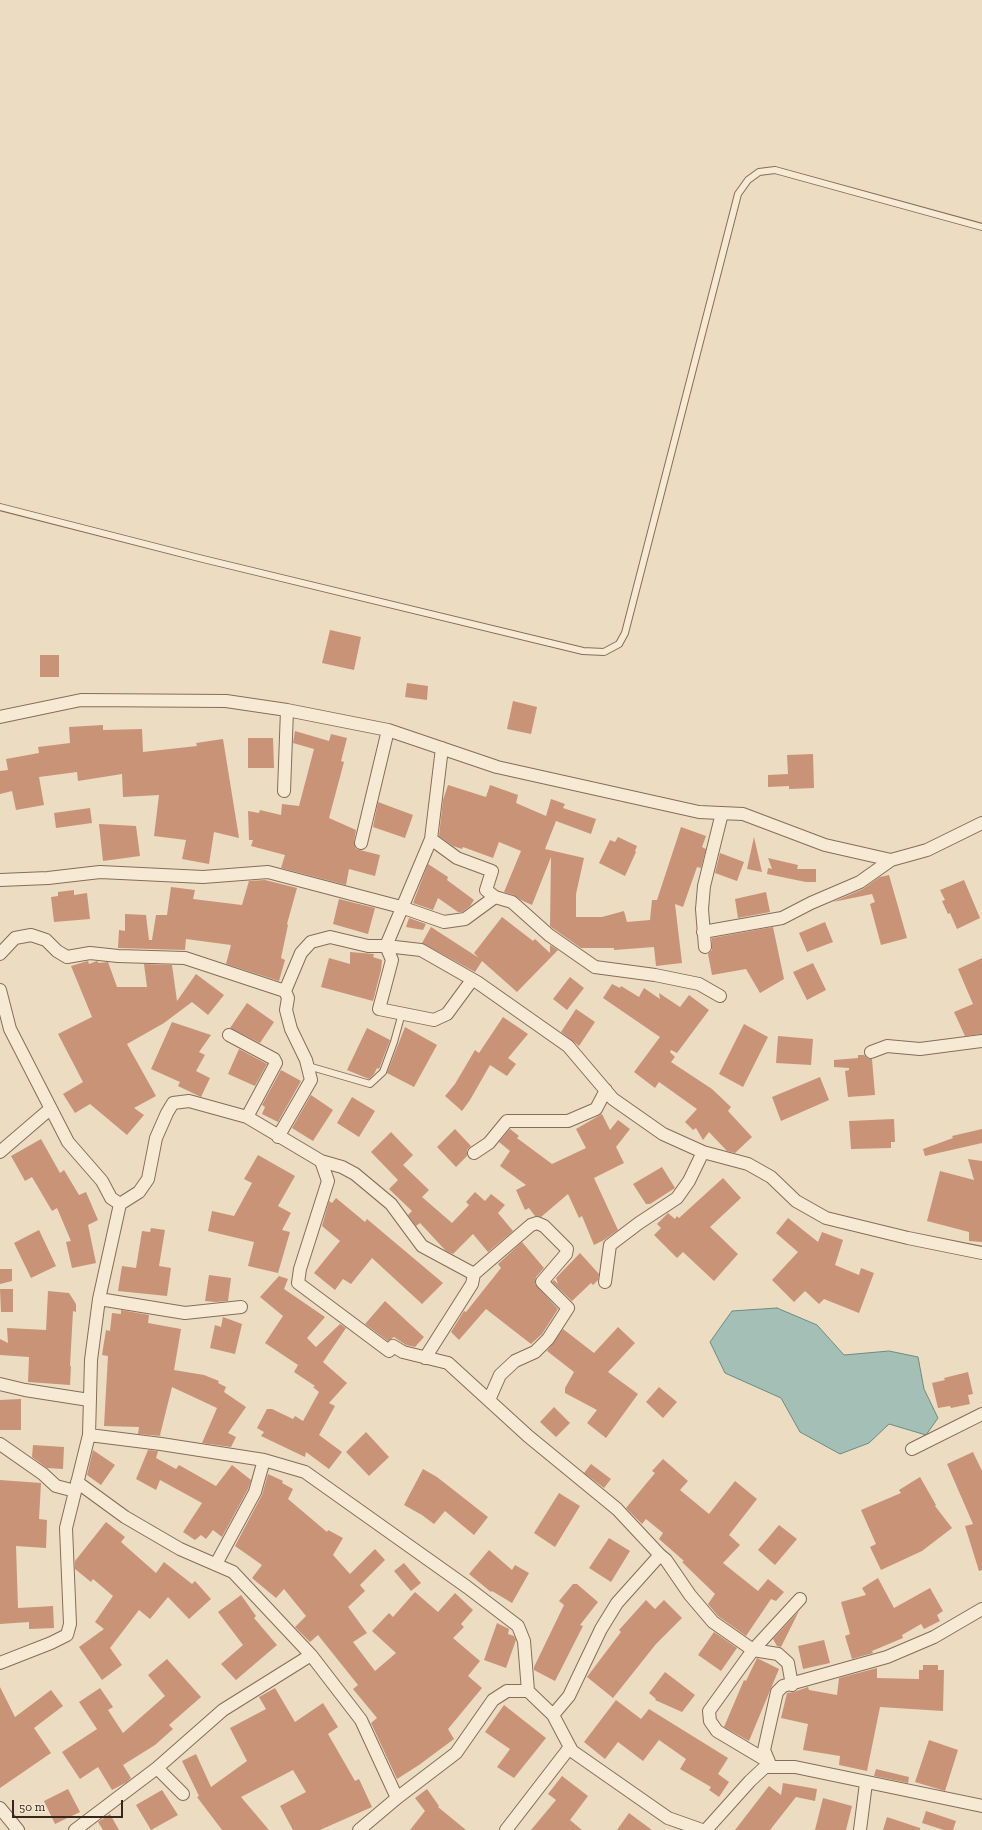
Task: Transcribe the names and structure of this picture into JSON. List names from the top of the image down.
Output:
{
  "scale_bar": "50 m"
}
